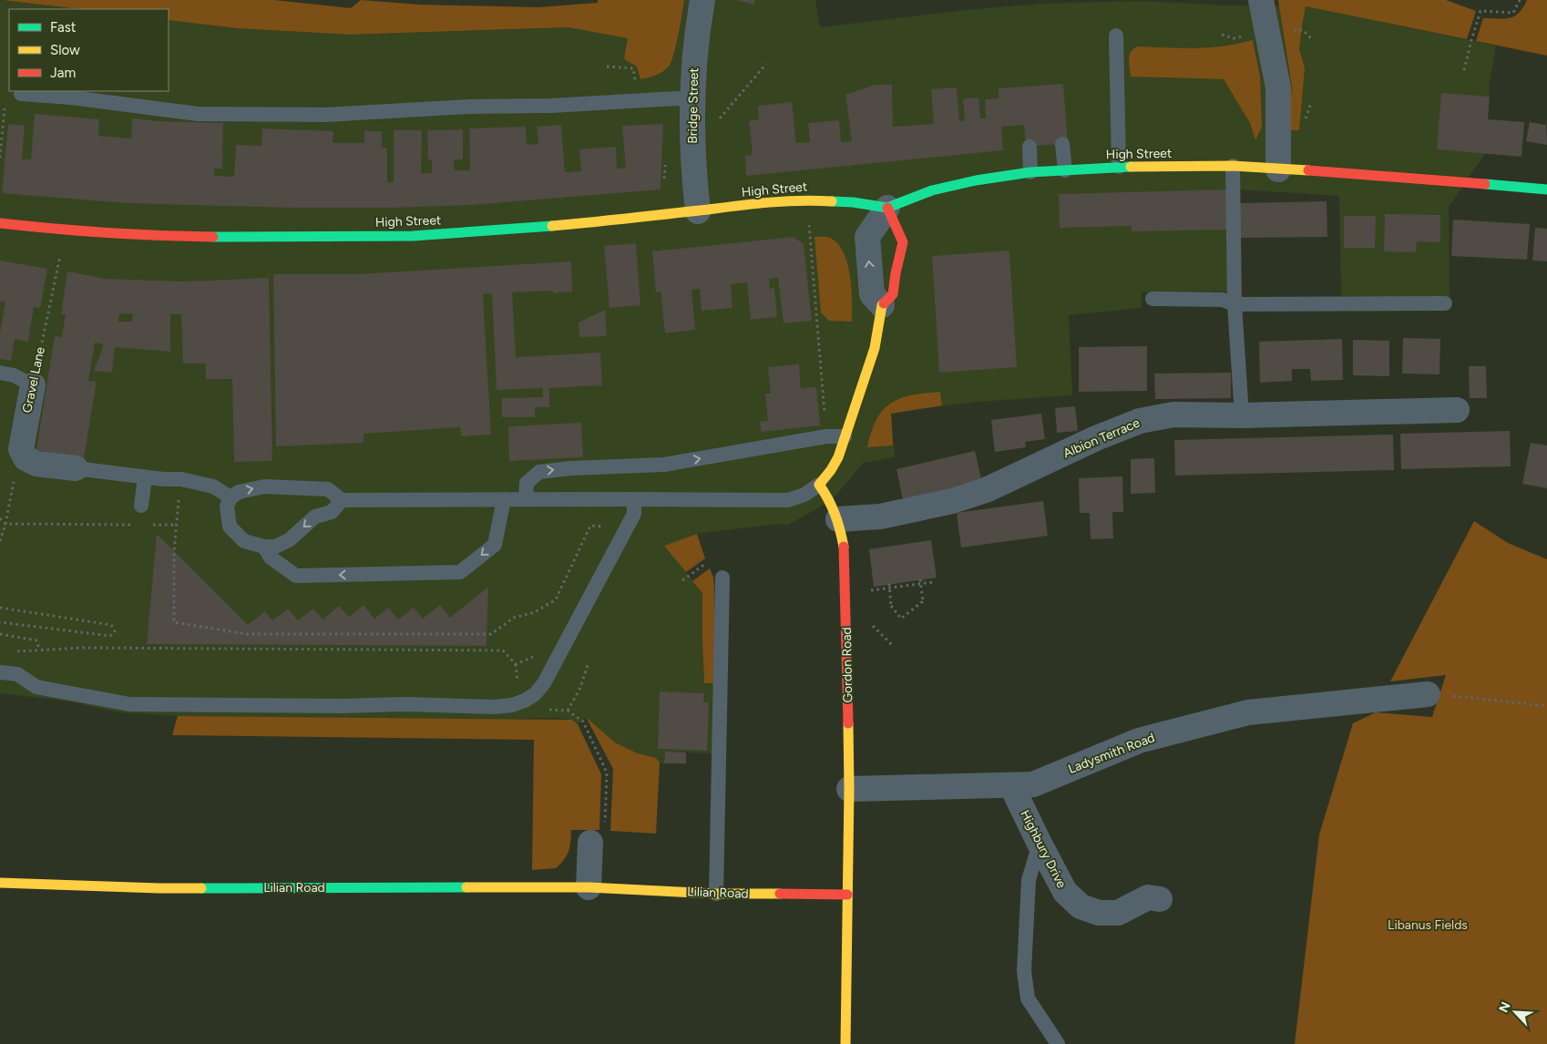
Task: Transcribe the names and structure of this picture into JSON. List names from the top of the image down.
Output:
{
  "streets": {
    "street": [
      "Bridge Street",
      "High Street",
      "Gravel Lane",
      "Albion Terrace",
      "Gordon Road",
      "Ladysmith Road",
      "Highbury Drive",
      "Lilian Road"
    ]
  },
  "crossings": [
    ["Bridge Street", "High Street"],
    ["Albion Terrace", "Gordon Road"],
    ["Gordon Road", "Ladysmith Road"],
    ["Gordon Road", "Lilian Road"],
    ["Ladysmith Road", "Highbury Drive"]
  ],
  "parks": ["Libanus Fields"],
  "legend": ["Fast", "Slow", "Jam"],
  "north": "top left"
}
